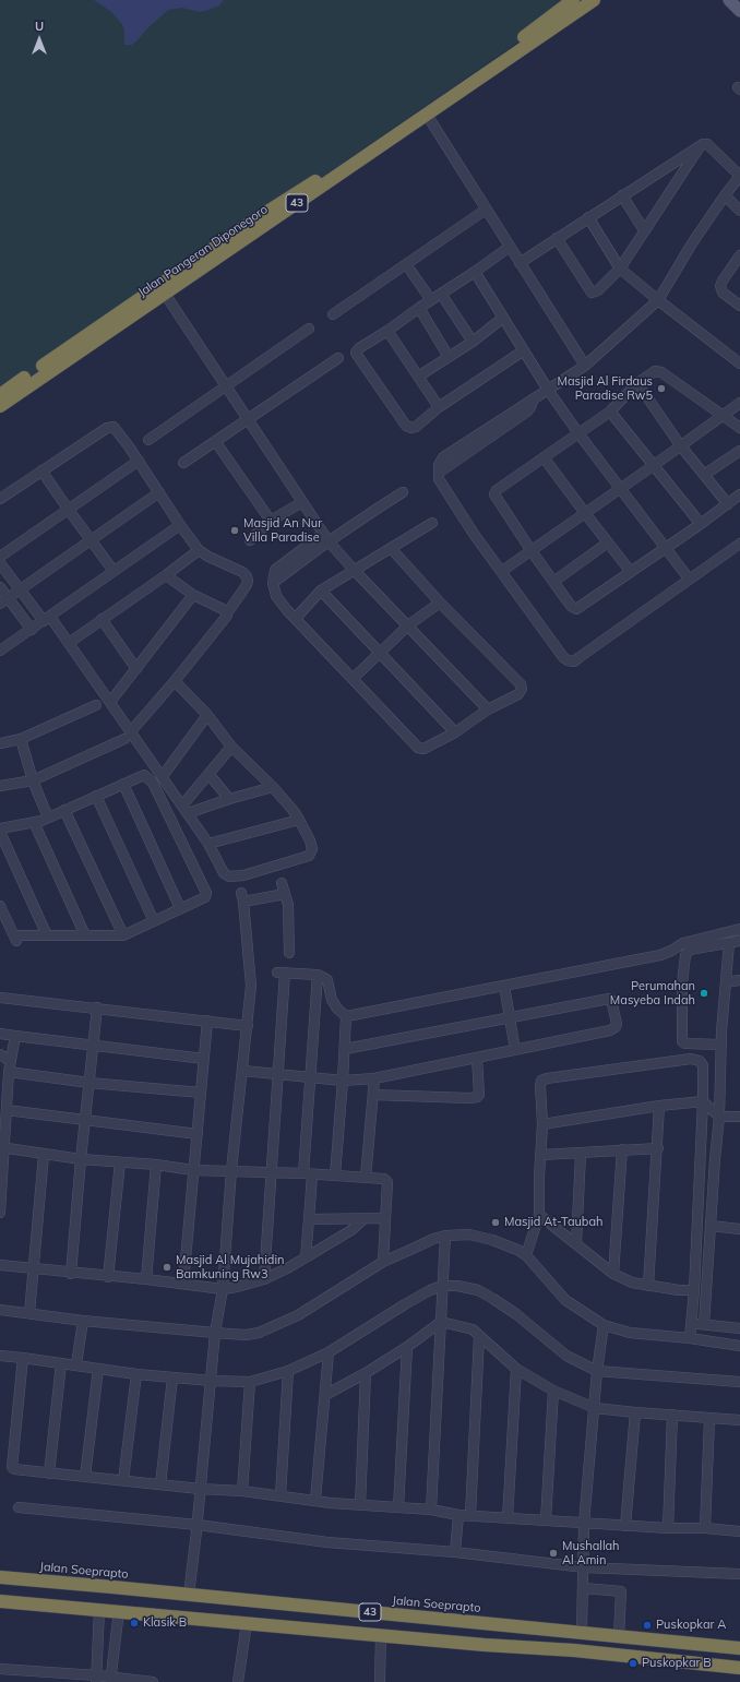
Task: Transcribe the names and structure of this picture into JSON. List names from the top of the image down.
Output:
{
  "streets": {
    "highway": ["43", "Jalan Pangeran Diponegoro", "Jalan Soeprapto"]
  },
  "places": [
    "Masjid Al Firdaus Paradise Rw5",
    "Masjid An Nur Villa Paradise",
    "Perumahan Masyeba Indah",
    "Masjid At-Taubah",
    "Masjid Al Mujahidin Bamkuning Rw3",
    "Mushallah Al Amin",
    "Klasik B",
    "Puskopkar A",
    "Puskopkar B"
  ],
  "north": "top"
}
